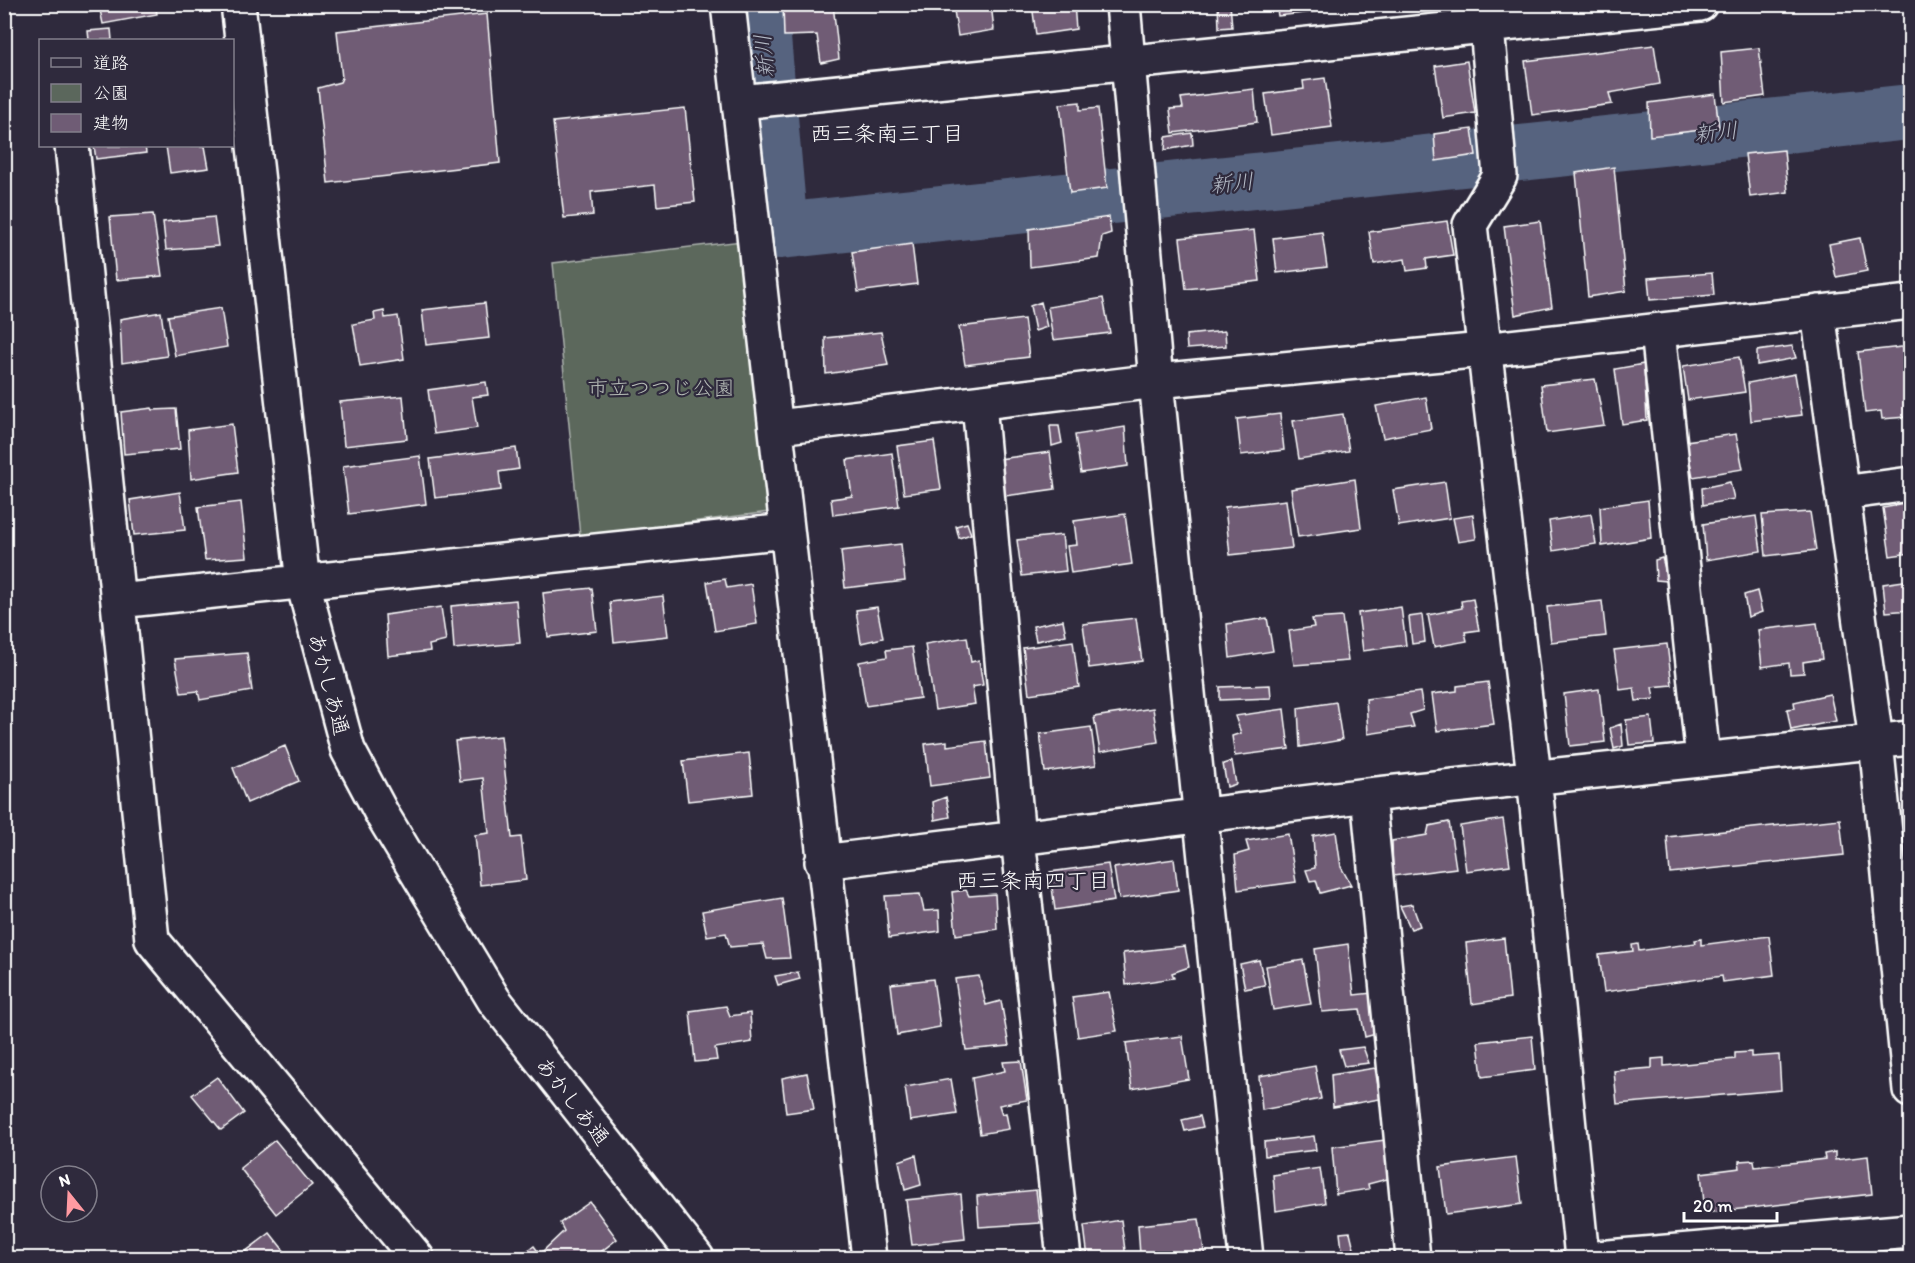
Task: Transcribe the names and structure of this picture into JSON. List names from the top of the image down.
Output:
{
  "streets": {
    "street": ["あかしあ通"]
  },
  "districts": ["西三条南三丁目", "西三条南四丁目"],
  "water": ["新川"],
  "parks": ["市立つつじ公園"],
  "legend": ["道路", "公園", "建物"],
  "scale_bar": "20 m",
  "north": "top"
}
